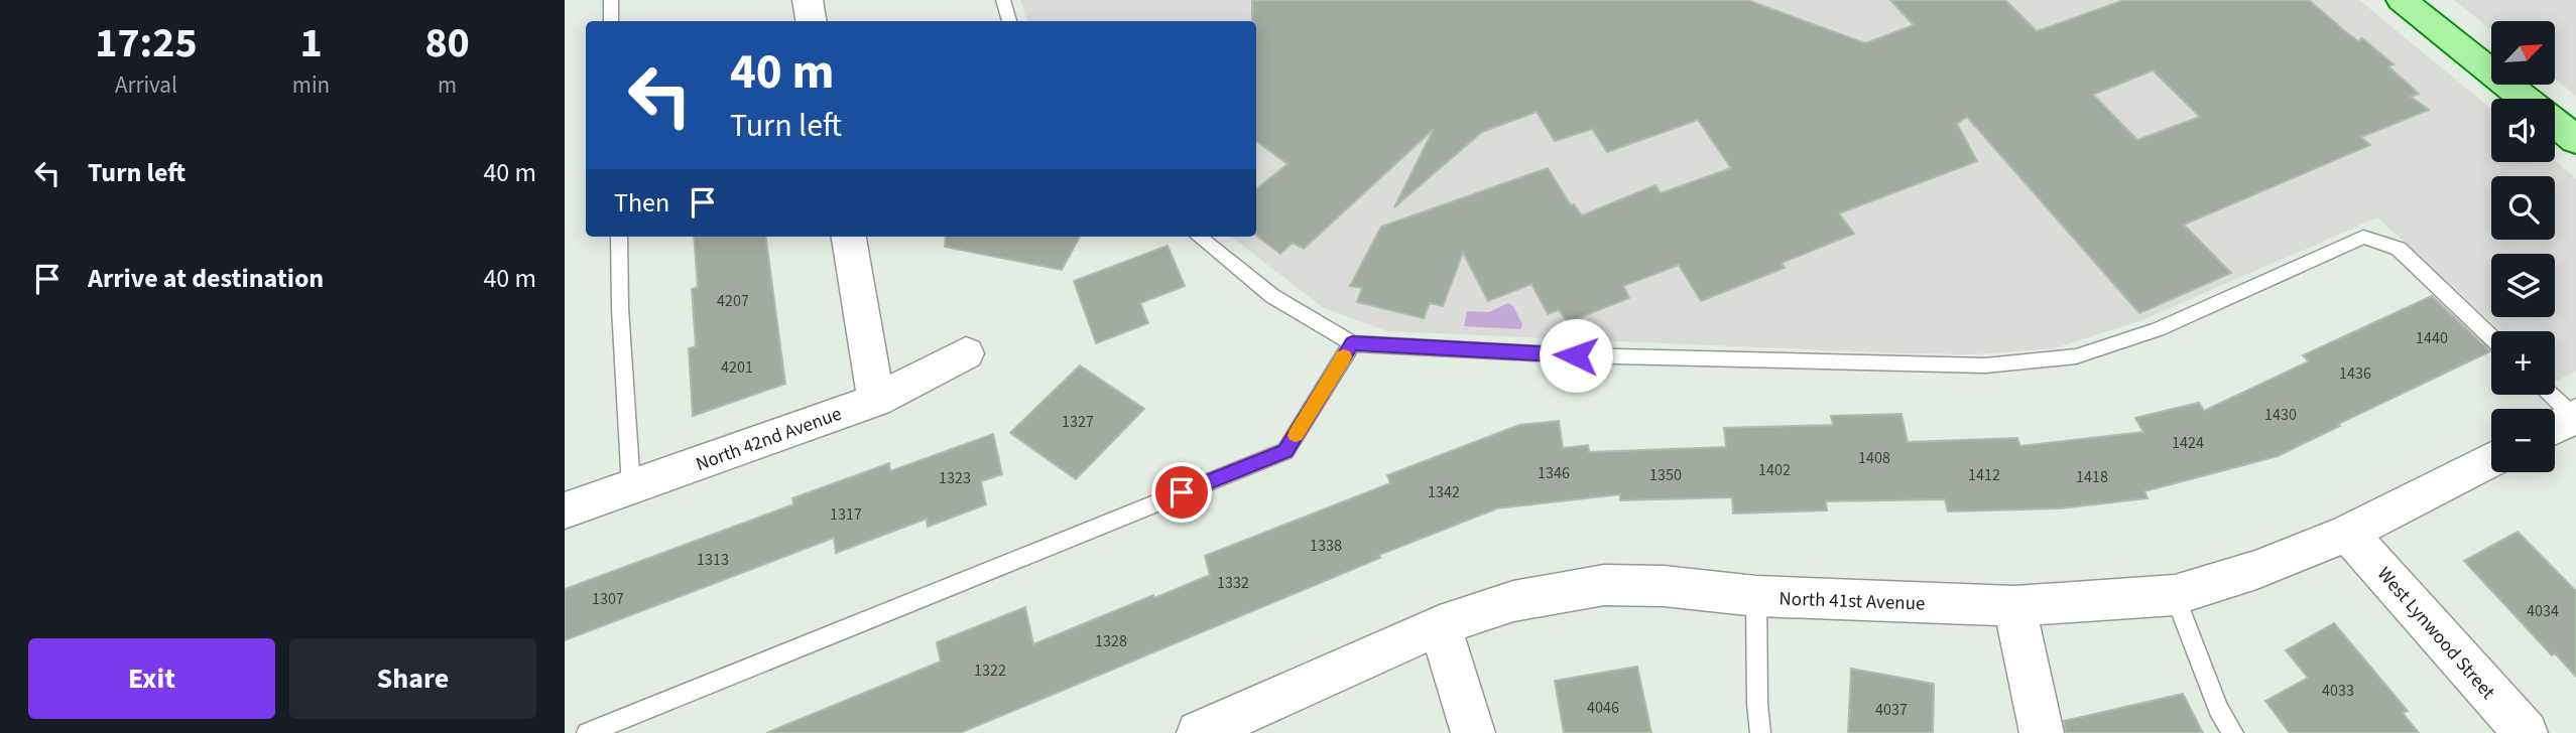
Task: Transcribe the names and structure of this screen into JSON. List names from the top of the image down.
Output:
{
  "streets": {
    "street": ["North 42nd Avenue", "North 41st Avenue", "West Lynwood Street"]
  },
  "crossings": [
    ["North 41st Avenue", "West Lynwood Street"]
  ],
  "house_numbers": [
    "4207",
    "1440",
    "4201",
    "1436",
    "1430",
    "1327",
    "1424",
    "1408",
    "1402",
    "1346",
    "1350",
    "1412",
    "1418",
    "1323",
    "1342",
    "1317",
    "1338",
    "1313",
    "1332",
    "1307",
    "4034",
    "1328",
    "1322",
    "4033",
    "4046",
    "4037"
  ],
  "north": "top right",
  "page": {
    "eta": [
      "17:25",
      "Arrival",
      "1",
      "min",
      "80",
      "m"
    ],
    "map_buttons": ["+", "−"],
    "turn": ["40 m", "Turn left"],
    "list": [
      {
        "name": "Turn left",
        "value": "40 m"
      },
      {
        "name": "Arrive at destination",
        "value": "40 m"
      }
    ],
    "then": "Then",
    "buttons": ["Exit", "Share"]
  }
}
